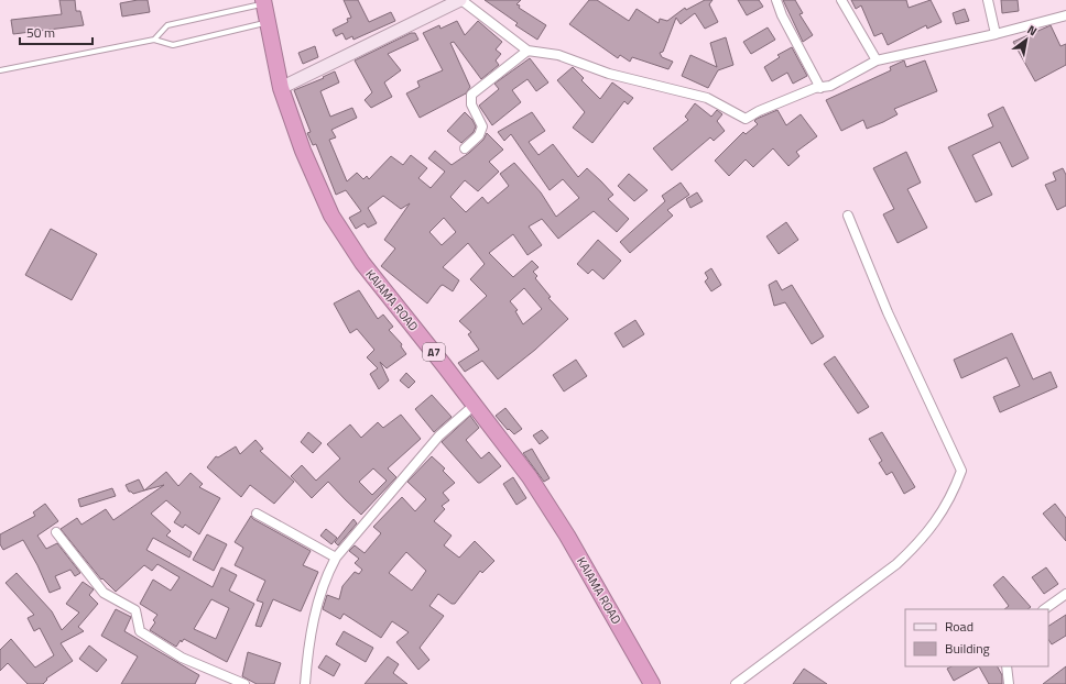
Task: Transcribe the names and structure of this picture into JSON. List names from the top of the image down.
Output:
{
  "streets": {
    "highway": ["KAIAMA ROAD", "A7"]
  },
  "legend": ["Road", "Building"],
  "scale_bar": "50 m",
  "north": "top right"
}
